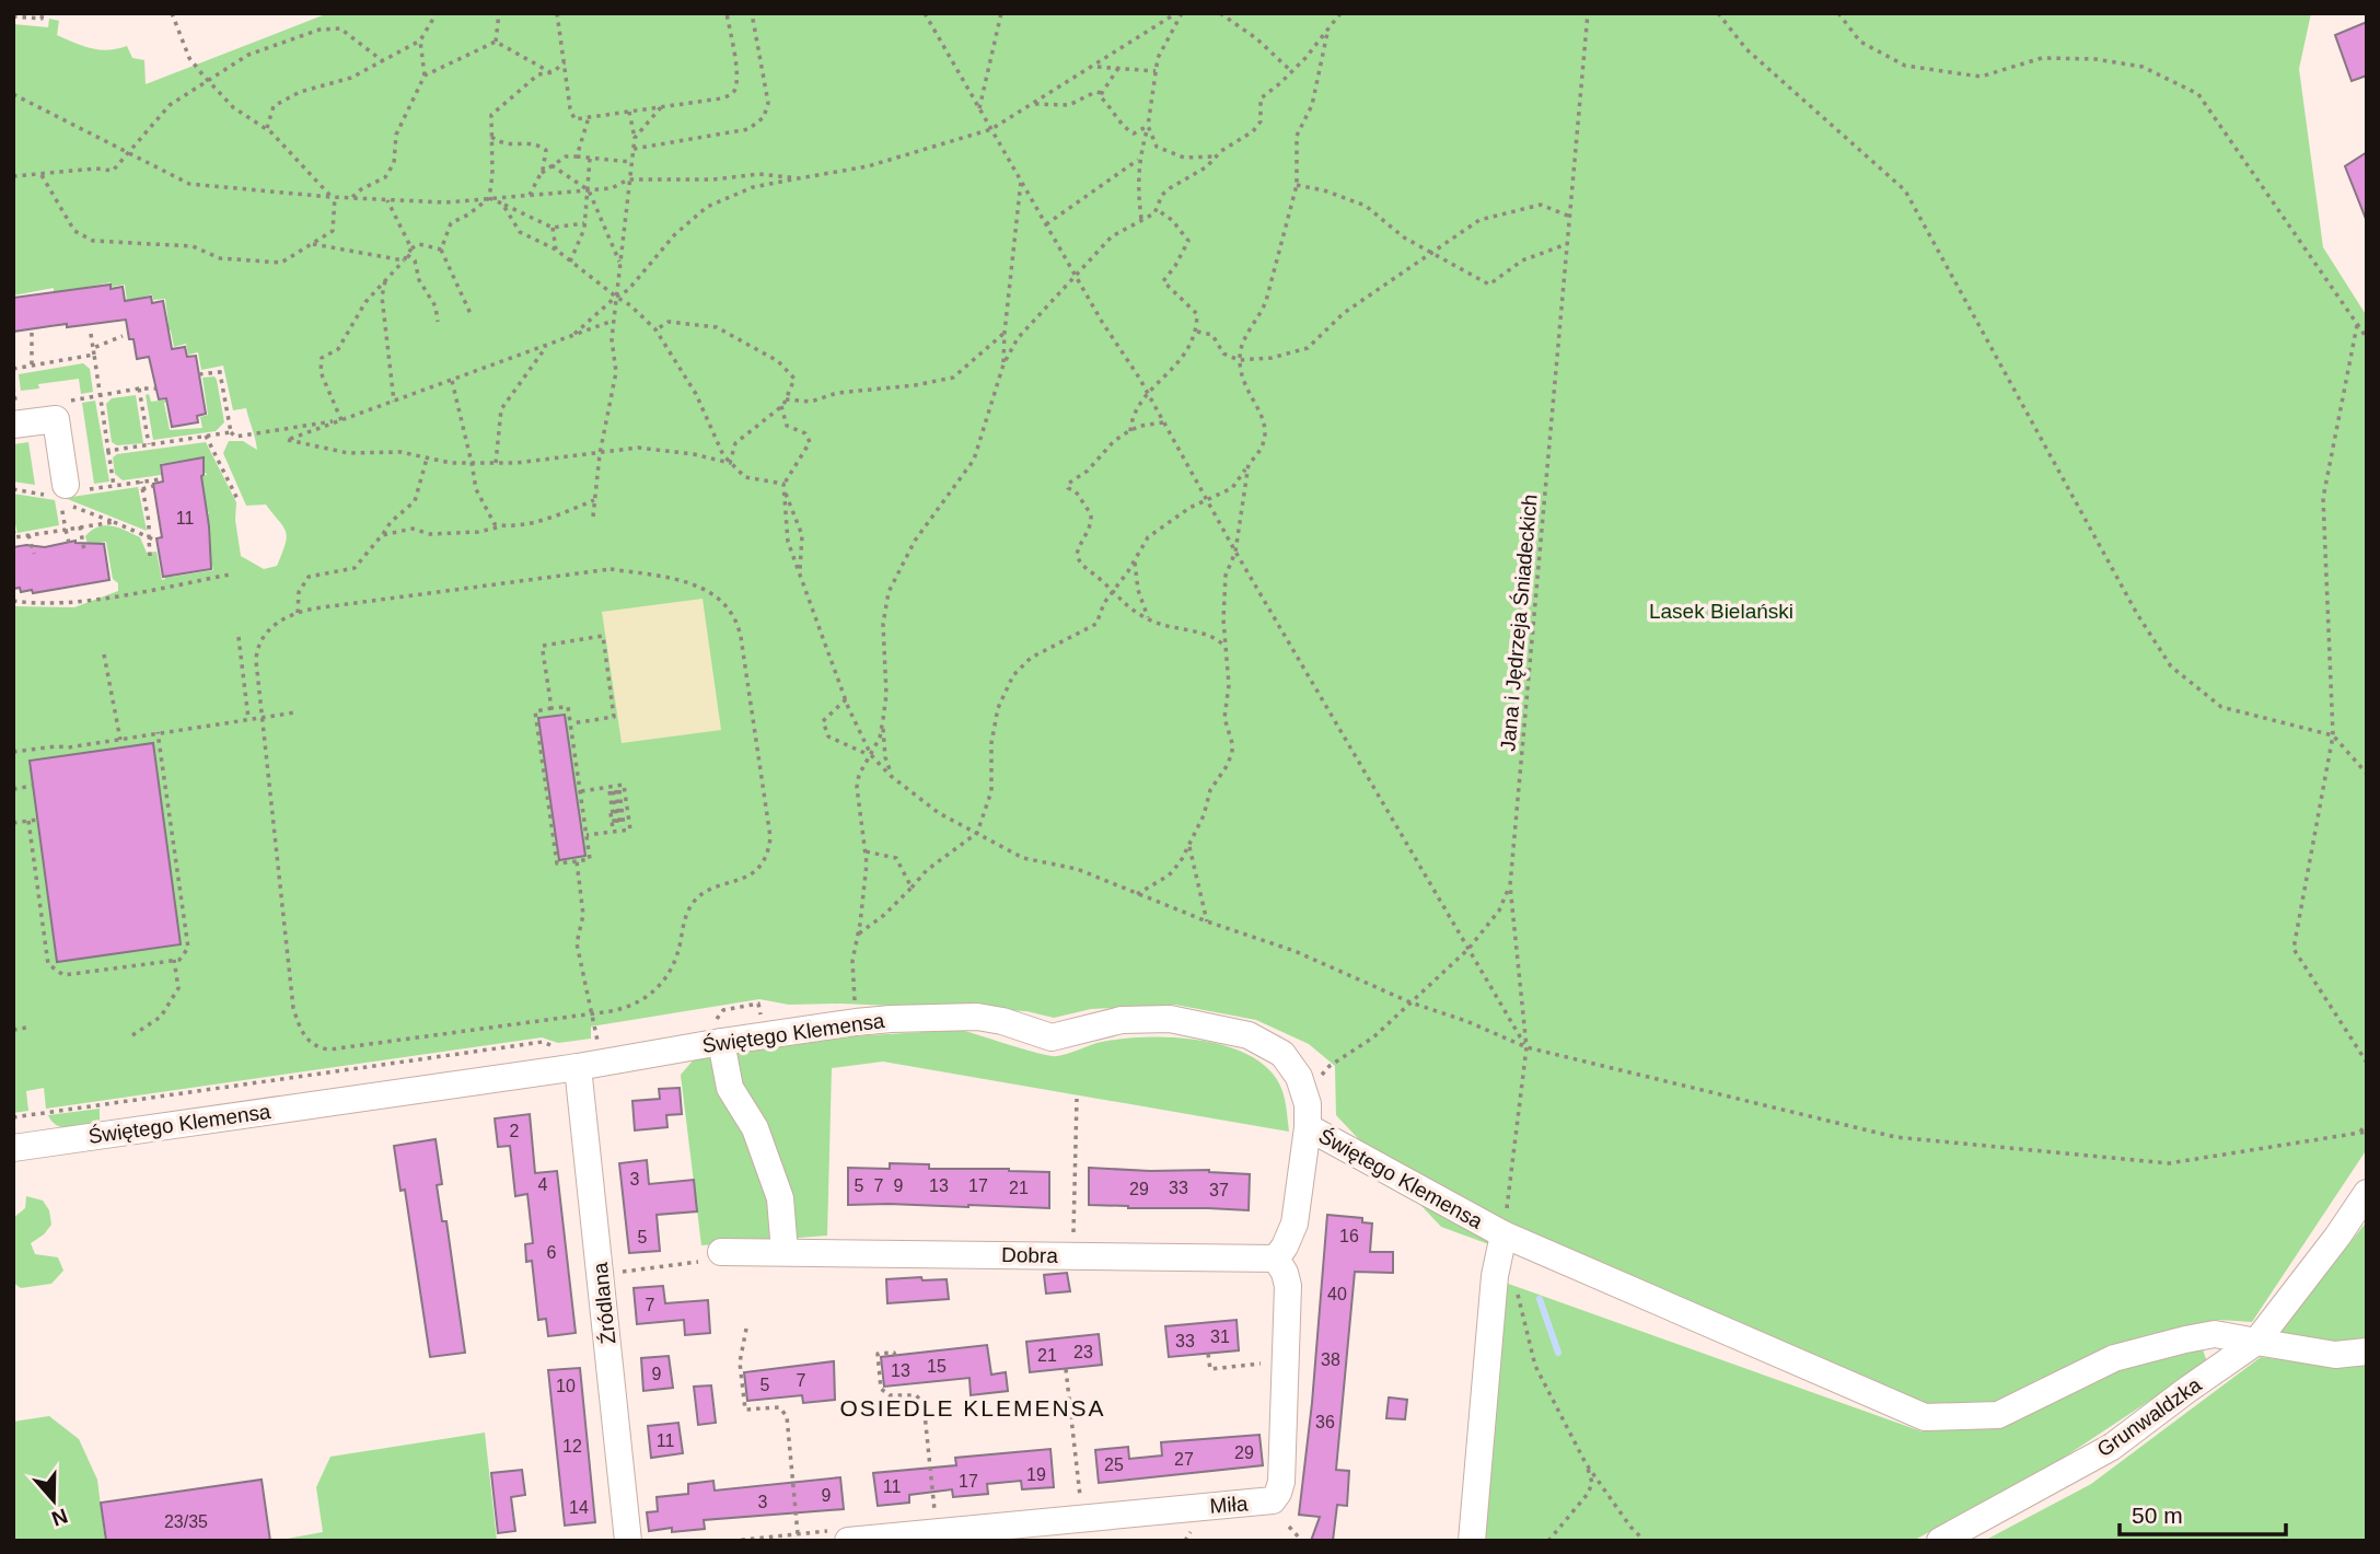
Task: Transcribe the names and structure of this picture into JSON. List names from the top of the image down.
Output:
{
  "streets": {
    "street": [
      "Świętego Klemensa",
      "Dobra",
      "Źródlana",
      "Grunwaldzka",
      "Miła"
    ],
    "path": ["Jana i Jędrzeja Śniadeckich"]
  },
  "crossings": [
    ["Jana i Jędrzeja Śniadeckich", "Świętego Klemensa"],
    ["Świętego Klemensa", "Źródlana"],
    ["Świętego Klemensa", "Grunwaldzka"],
    ["Dobra", "Miła"]
  ],
  "districts": ["OSIEDLE KLEMENSA"],
  "parks": ["Lasek Bielański"],
  "house_numbers": [
    "11",
    "2",
    "3",
    "4",
    "5",
    "7",
    "9",
    "13",
    "17",
    "21",
    "33",
    "29",
    "37",
    "16",
    "5",
    "6",
    "40",
    "7",
    "31",
    "33",
    "23",
    "21",
    "38",
    "15",
    "13",
    "9",
    "7",
    "5",
    "10",
    "36",
    "11",
    "12",
    "29",
    "27",
    "25",
    "19",
    "17",
    "11",
    "9",
    "3",
    "14",
    "23/35"
  ],
  "scale_bar": "50 m",
  "north": "bottom"
}
